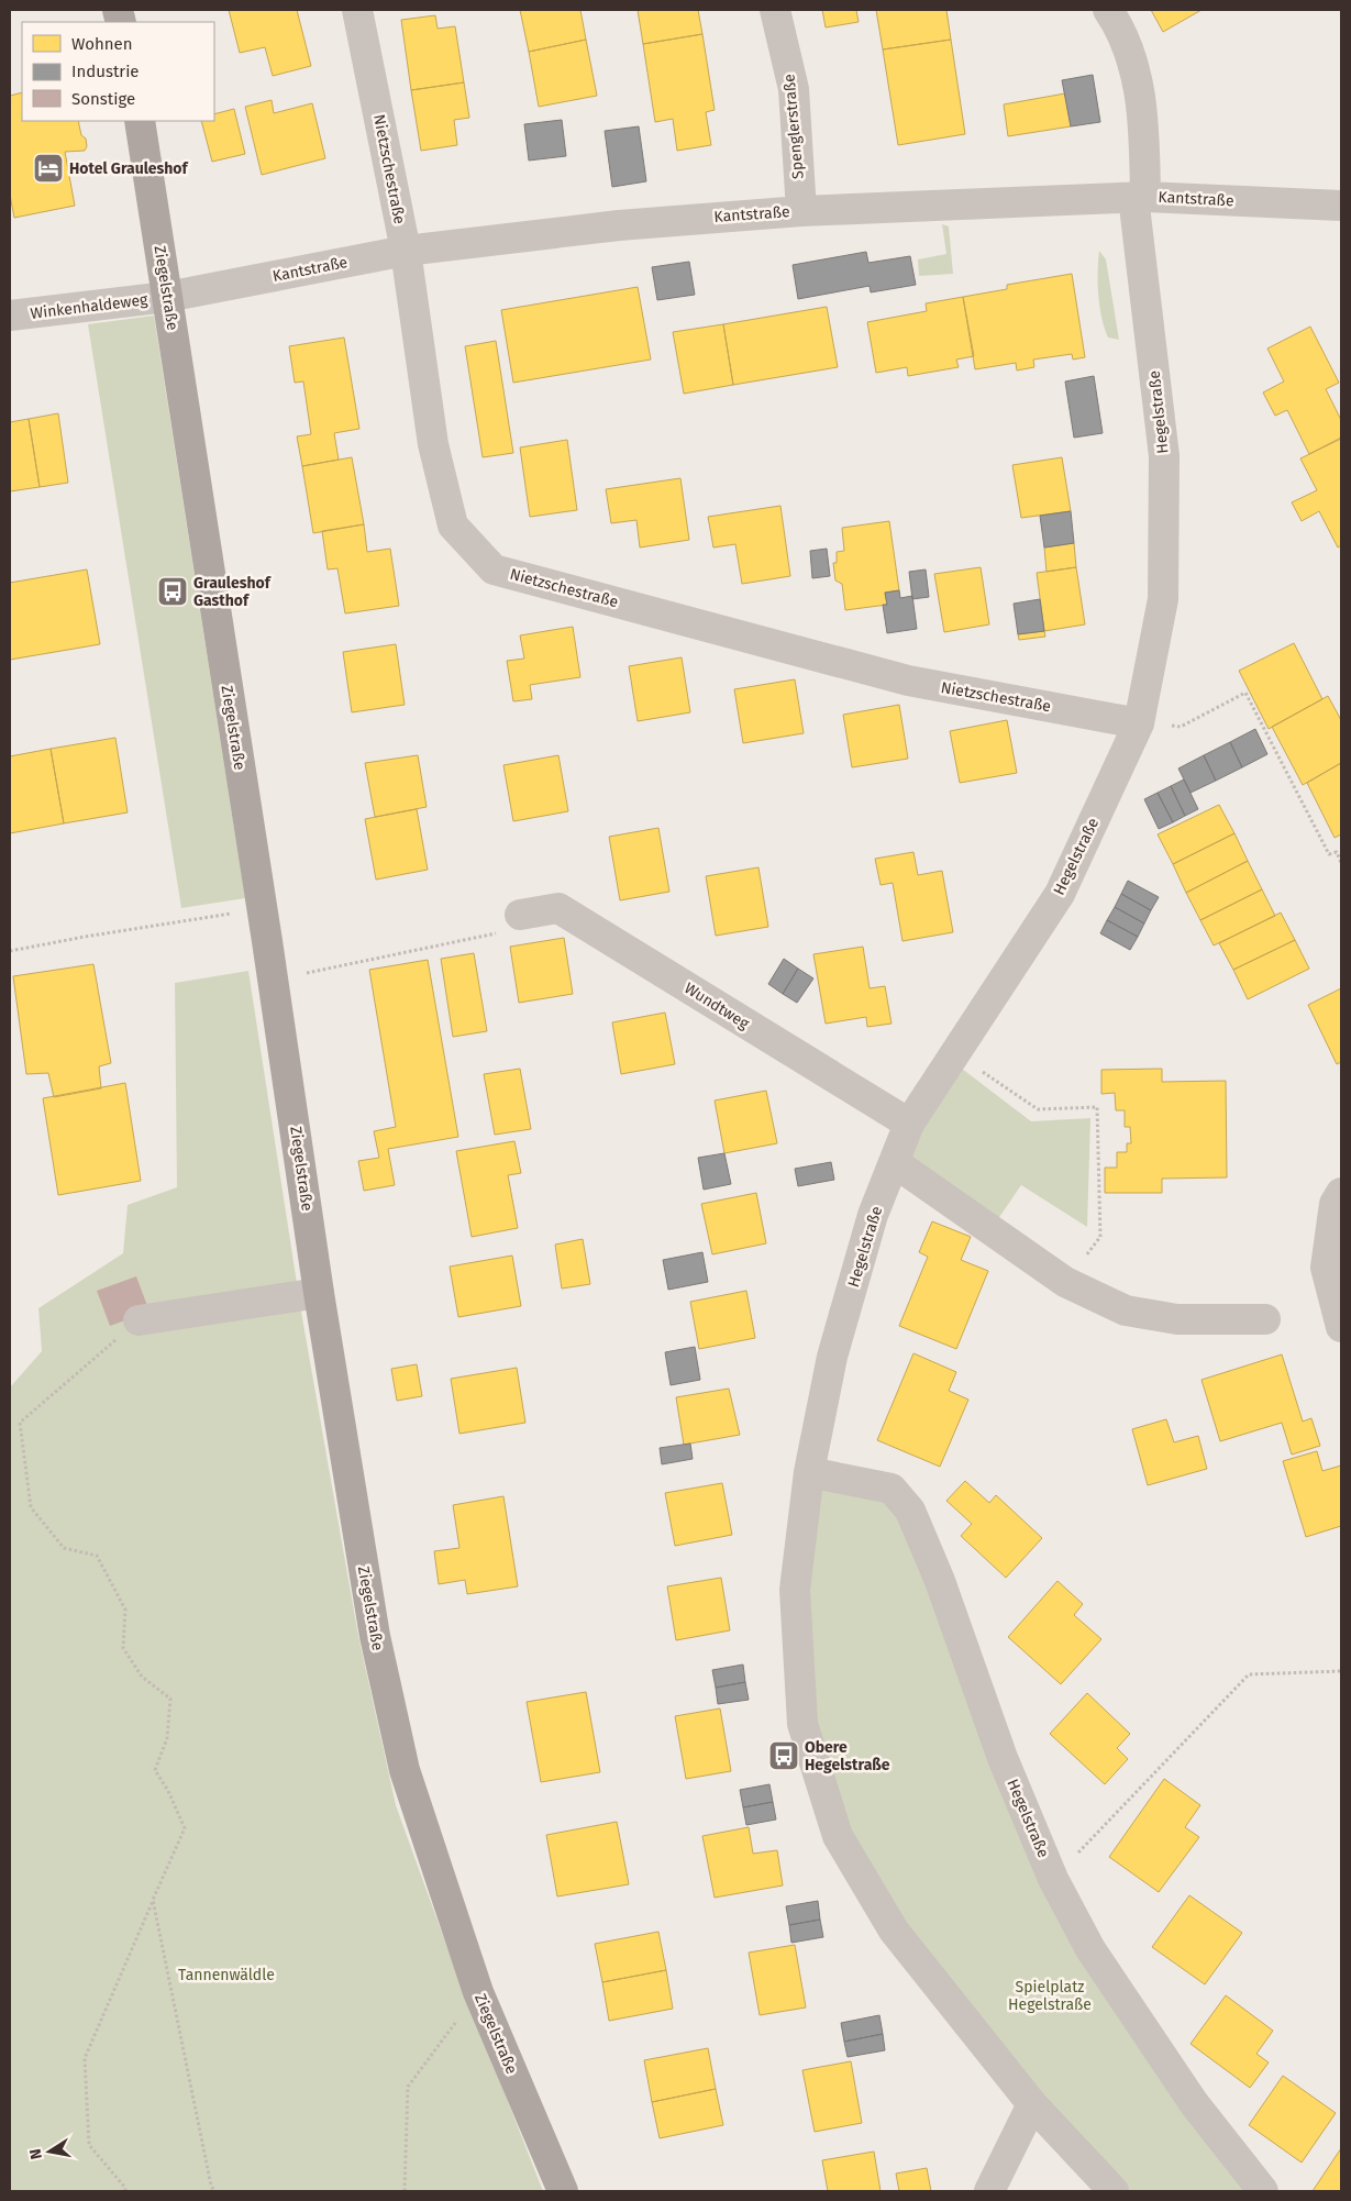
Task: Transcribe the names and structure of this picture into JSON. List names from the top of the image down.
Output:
{
  "streets": {
    "main road": ["Ziegelstraße"],
    "street": [
      "Spenglerstraße",
      "Nietzschestraße",
      "Kantstraße",
      "Winkenhaldeweg",
      "Hegelstraße",
      "Wundtweg"
    ]
  },
  "crossings": [
    ["Spenglerstraße", "Kantstraße"],
    ["Nietzschestraße", "Kantstraße"],
    ["Nietzschestraße", "Hegelstraße"],
    ["Kantstraße", "Ziegelstraße"],
    ["Kantstraße", "Winkenhaldeweg"],
    ["Kantstraße", "Hegelstraße"],
    ["Ziegelstraße", "Winkenhaldeweg"],
    ["Hegelstraße", "Wundtweg"]
  ],
  "parks": ["Tannenwäldle", "Spielplatz Hegelstraße"],
  "places": {
    "hotel": ["Hotel Grauleshof"],
    "bus stop": ["Grauleshof Gasthof", "Obere Hegelstraße"]
  },
  "legend": ["Wohnen", "Industrie", "Sonstige"],
  "north": "left"
}
